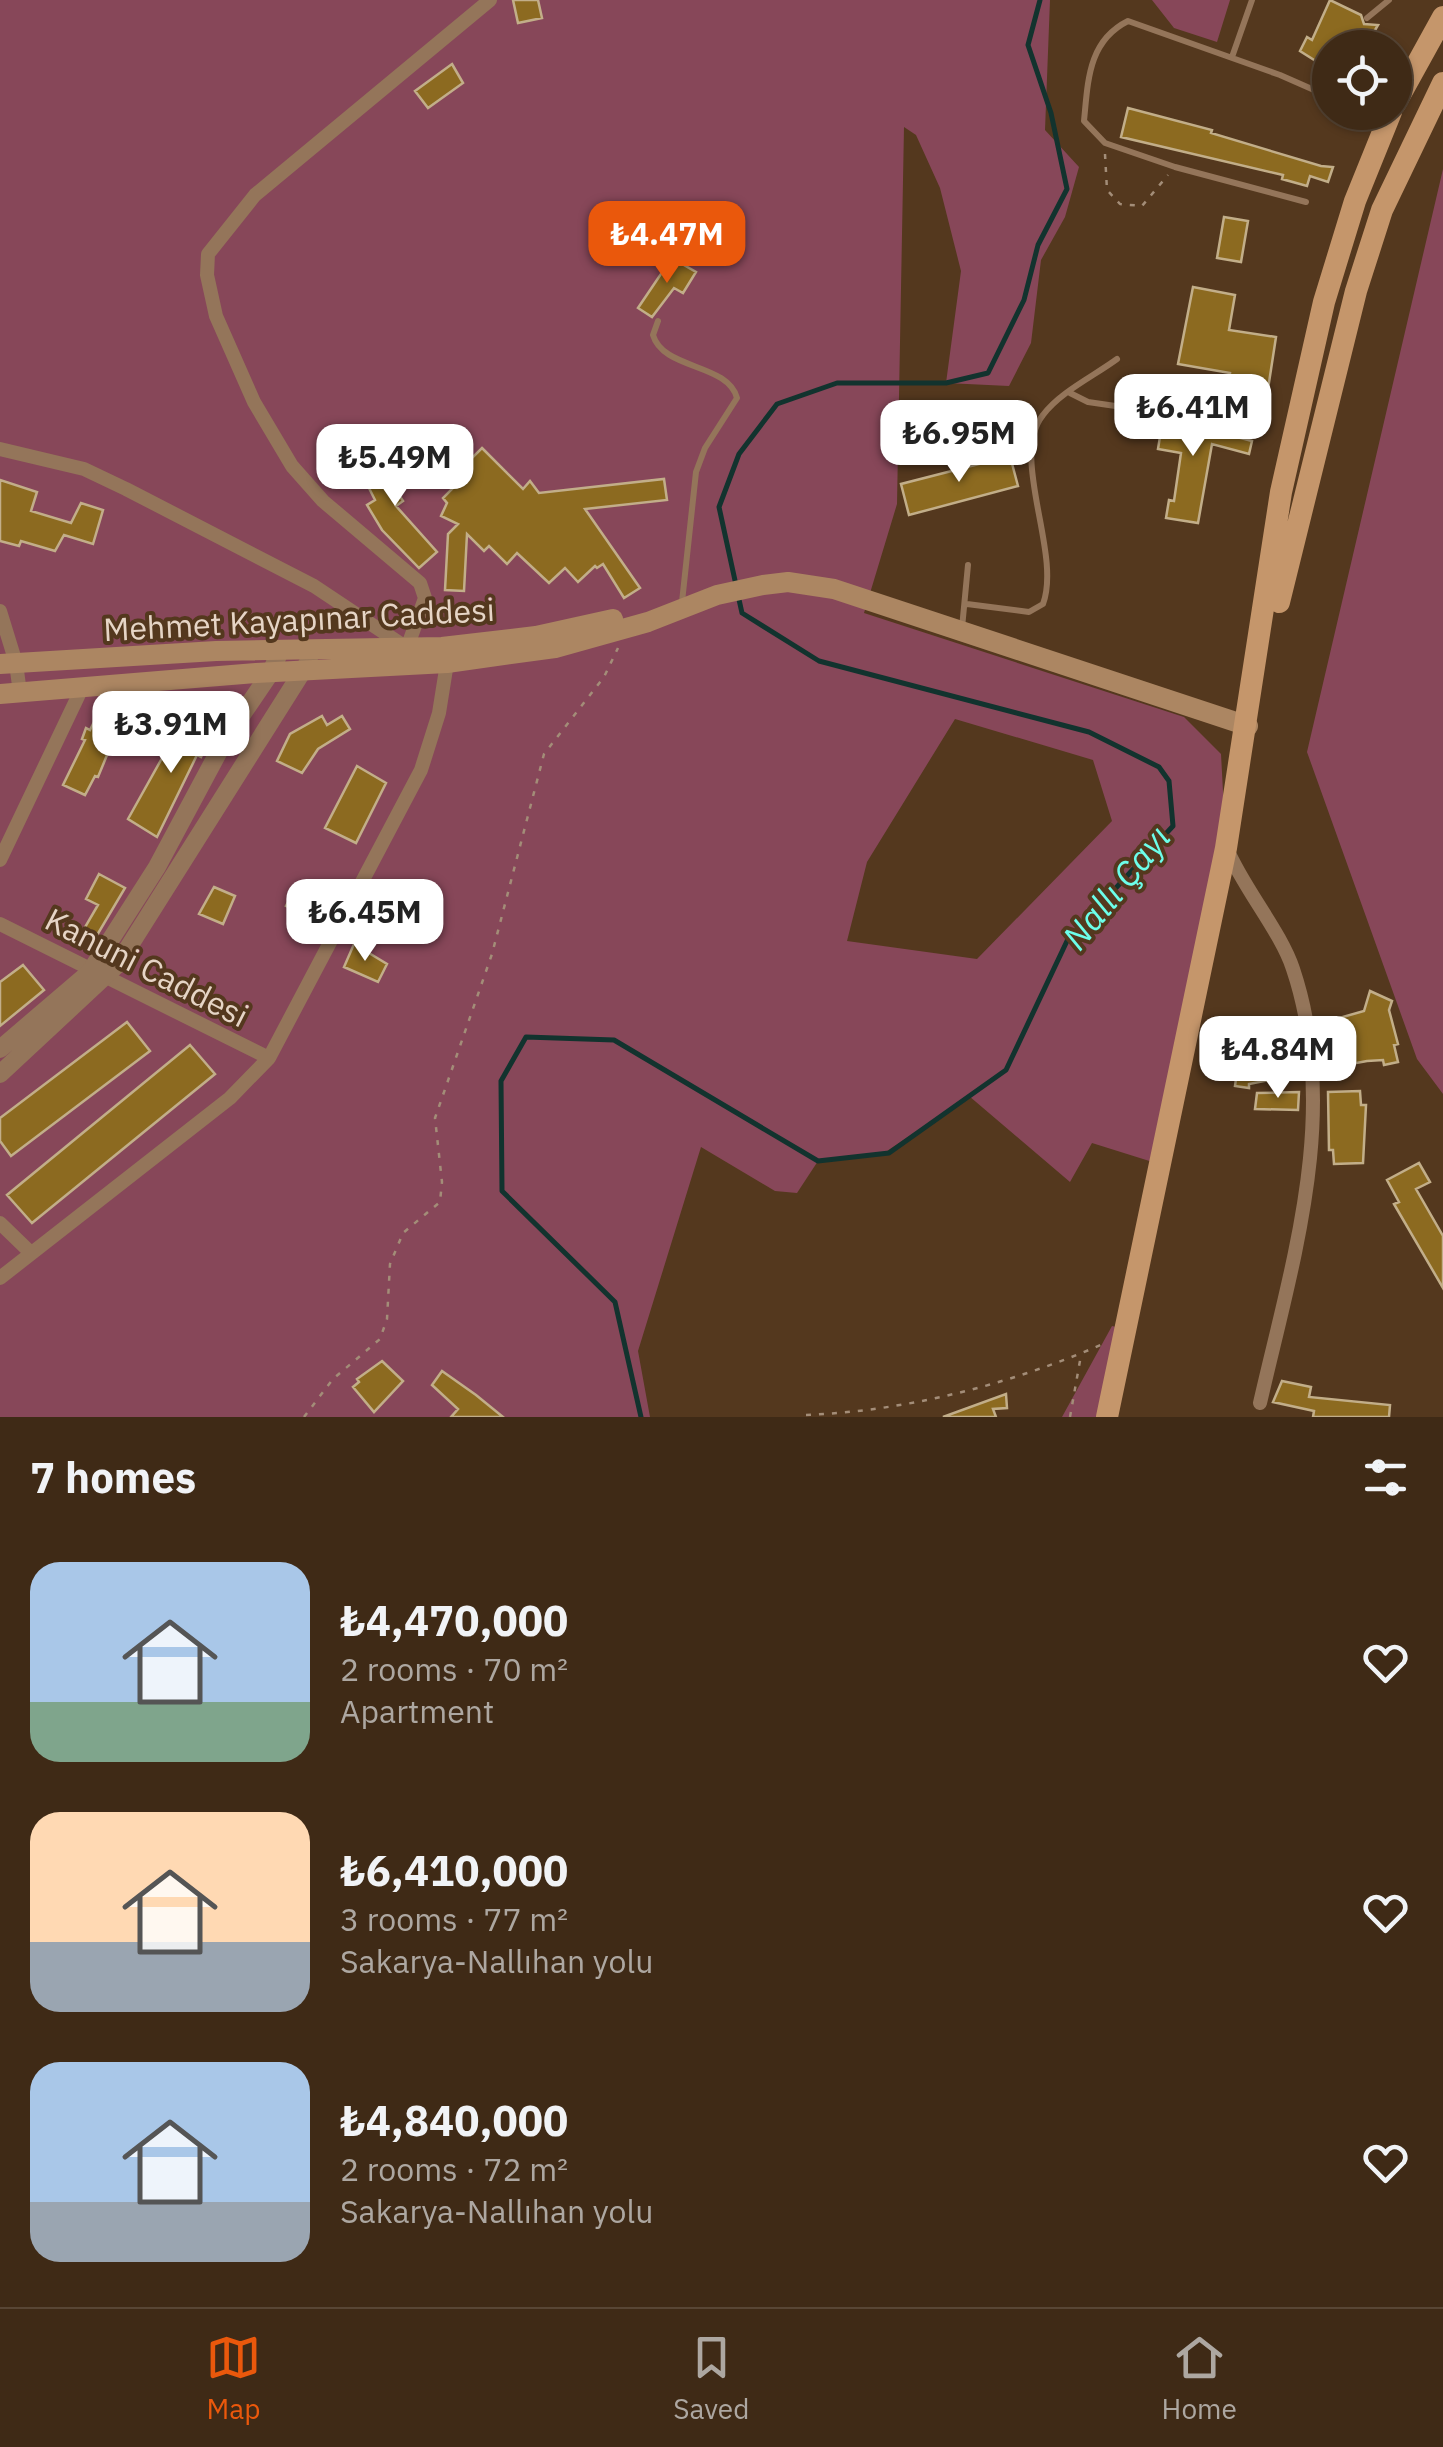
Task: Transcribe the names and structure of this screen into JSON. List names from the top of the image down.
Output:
{
  "streets": {
    "main road": ["Mehmet Kayapınar Caddesi"],
    "street": ["Kanuni Caddesi"]
  },
  "water": ["Nallı Çayı"],
  "page": {
    "price": [
      "₺4.47M",
      "₺6.41M",
      "₺6.95M",
      "₺5.49M",
      "₺3.91M",
      "₺6.45M",
      "₺4.84M"
    ],
    "heading": "7 homes",
    "list": [
      {
        "name": "₺4,470,000",
        "note": "2 rooms · 70 m² · Apartment"
      },
      {
        "name": "₺6,410,000",
        "note": "3 rooms · 77 m² · Sakarya-Nallıhan yolu"
      },
      {
        "name": "₺4,840,000",
        "note": "2 rooms · 72 m² · Sakarya-Nallıhan yolu"
      }
    ],
    "tabs": ["Map", "Saved", "Home"]
  }
}
